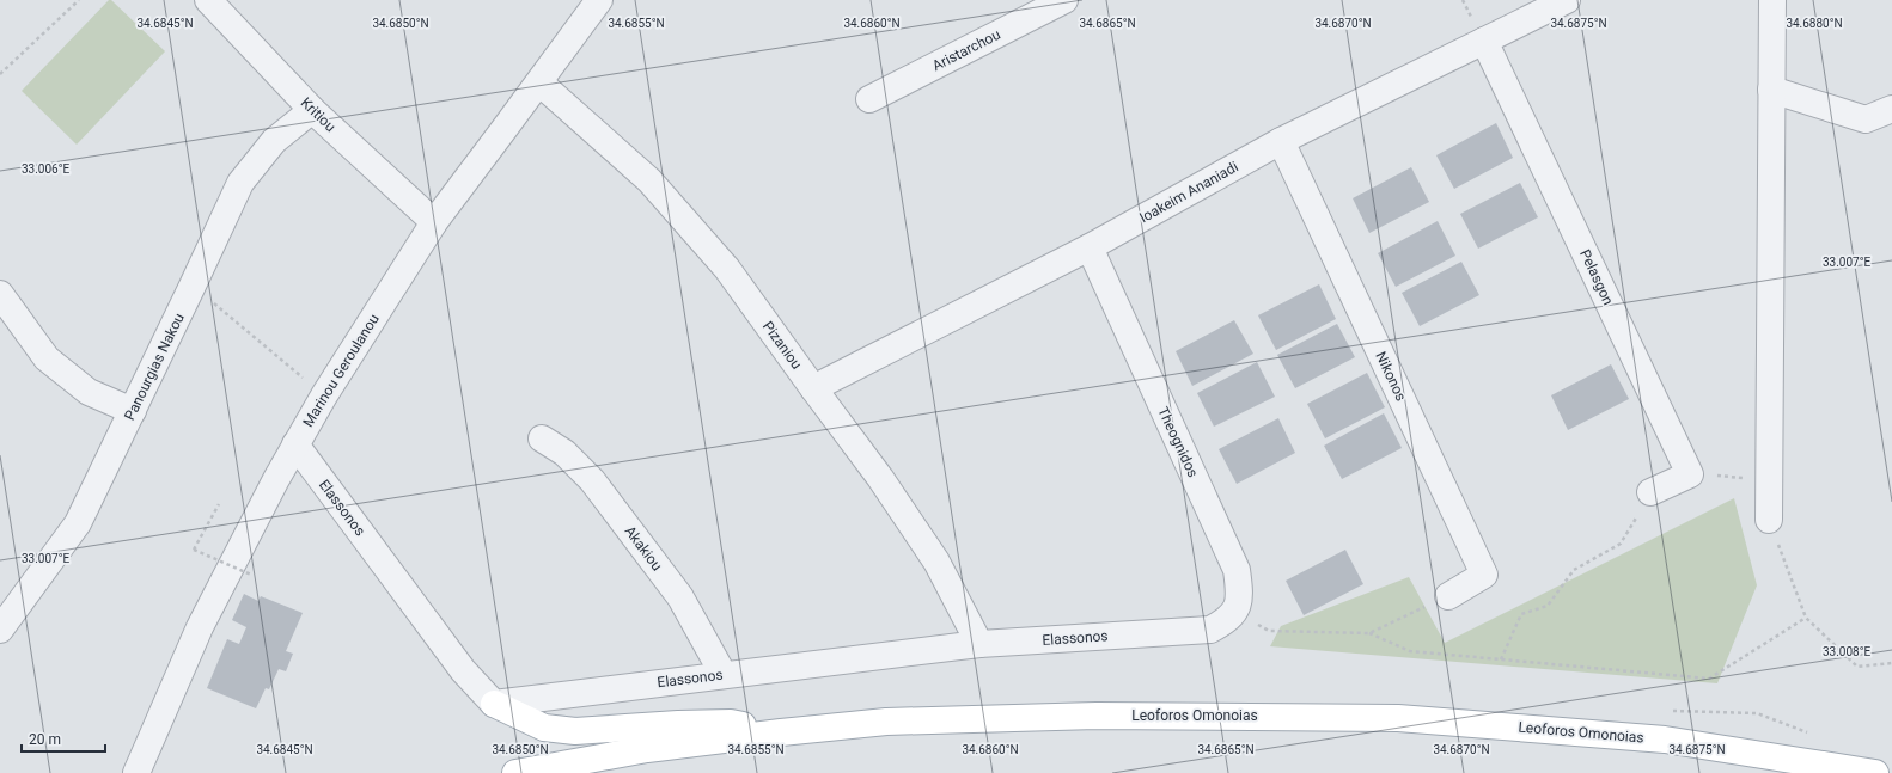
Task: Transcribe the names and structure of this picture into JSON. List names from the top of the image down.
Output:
{
  "streets": {
    "main road": ["Leoforos Omonoias"],
    "street": [
      "Aristarchou",
      "Kritiou",
      "Ioakeim Ananiadi",
      "Pelasgon",
      "Pizaniou",
      "Panourgias Nakou",
      "Marinou Geroulanou",
      "Nikonos",
      "Theognidos",
      "Elassonos",
      "Akakiou"
    ]
  },
  "crossings": [
    ["Kritiou", "Panourgias Nakou"],
    ["Kritiou", "Marinou Geroulanou"],
    ["Ioakeim Ananiadi", "Pelasgon"],
    ["Ioakeim Ananiadi", "Pizaniou"],
    ["Ioakeim Ananiadi", "Nikonos"],
    ["Ioakeim Ananiadi", "Theognidos"],
    ["Pizaniou", "Marinou Geroulanou"],
    ["Pizaniou", "Elassonos"],
    ["Marinou Geroulanou", "Elassonos"],
    ["Theognidos", "Elassonos"],
    ["Elassonos", "Akakiou"]
  ],
  "scale_bar": "20 m",
  "coordinates": [
    "34.6845°N",
    "34.6850°N",
    "34.6855°N",
    "34.6860°N",
    "34.6865°N",
    "34.6870°N",
    "34.6875°N",
    "34.6880°N",
    "33.006°E",
    "33.007°E",
    "33.008°E"
  ]
}
